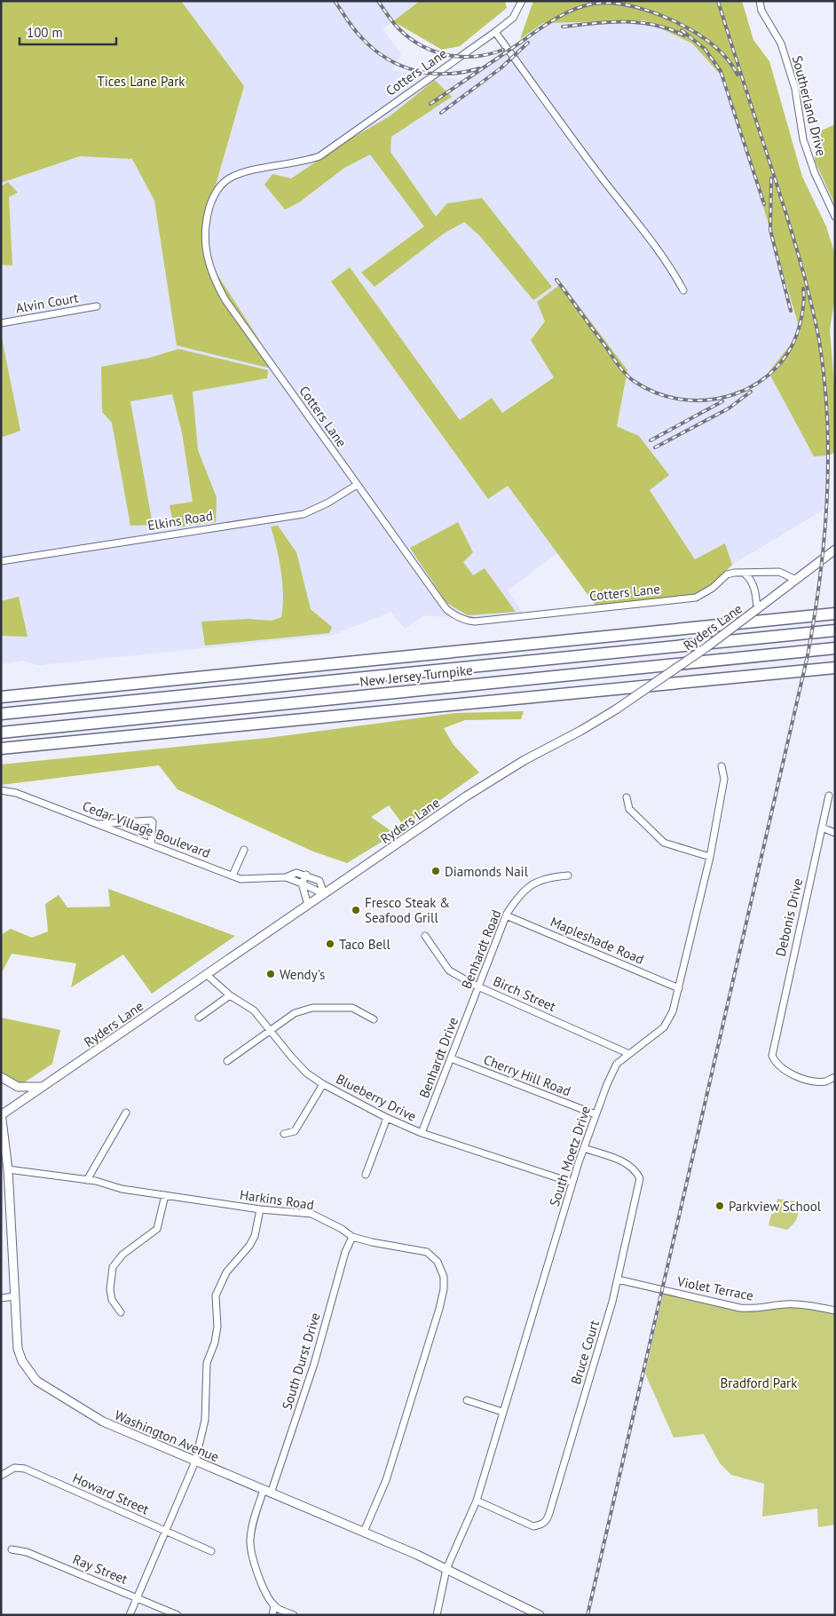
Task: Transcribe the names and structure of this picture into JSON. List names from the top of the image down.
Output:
{
  "streets": {
    "highway": ["New Jersey Turnpike"],
    "main road": ["Ryders Lane", "Washington Avenue"],
    "street": [
      "Cotters Lane",
      "Southerland Drive",
      "Alvin Court",
      "Elkins Road",
      "Cedar Village Boulevard",
      "Debonis Drive",
      "Mapleshade Road",
      "Benhardt Road",
      "Birch Street",
      "Benhardt Drive",
      "Cherry Hill Road",
      "Blueberry Drive",
      "South Moetz Drive",
      "Harkins Road",
      "Violet Terrace",
      "Bruce Court",
      "South Durst Drive",
      "Howard Street",
      "Ray Street"
    ]
  },
  "crossings": [
    ["Cotters Lane", "Elkins Road"],
    ["Cotters Lane", "Ryders Lane"],
    ["Ryders Lane", "Cedar Village Boulevard"],
    ["Ryders Lane", "Blueberry Drive"],
    ["Ryders Lane", "Washington Avenue"],
    ["Mapleshade Road", "Benhardt Road"],
    ["Mapleshade Road", "South Moetz Drive"],
    ["Benhardt Road", "Birch Street"],
    ["Benhardt Road", "Benhardt Drive"],
    ["Birch Street", "South Moetz Drive"],
    ["Benhardt Drive", "Cherry Hill Road"],
    ["Benhardt Drive", "Blueberry Drive"],
    ["Cherry Hill Road", "South Moetz Drive"],
    ["Blueberry Drive", "South Moetz Drive"],
    ["South Moetz Drive", "Bruce Court"],
    ["South Moetz Drive", "Washington Avenue"],
    ["Harkins Road", "South Durst Drive"],
    ["Harkins Road", "Washington Avenue"],
    ["Violet Terrace", "Bruce Court"],
    ["South Durst Drive", "Washington Avenue"]
  ],
  "parks": ["Tices Lane Park", "Bradford Park"],
  "places": [
    "Diamonds Nail",
    "Fresco Steak & Seafood Grill",
    "Taco Bell",
    "Wendy's",
    "Parkview School"
  ],
  "scale_bar": "100 m"
}
